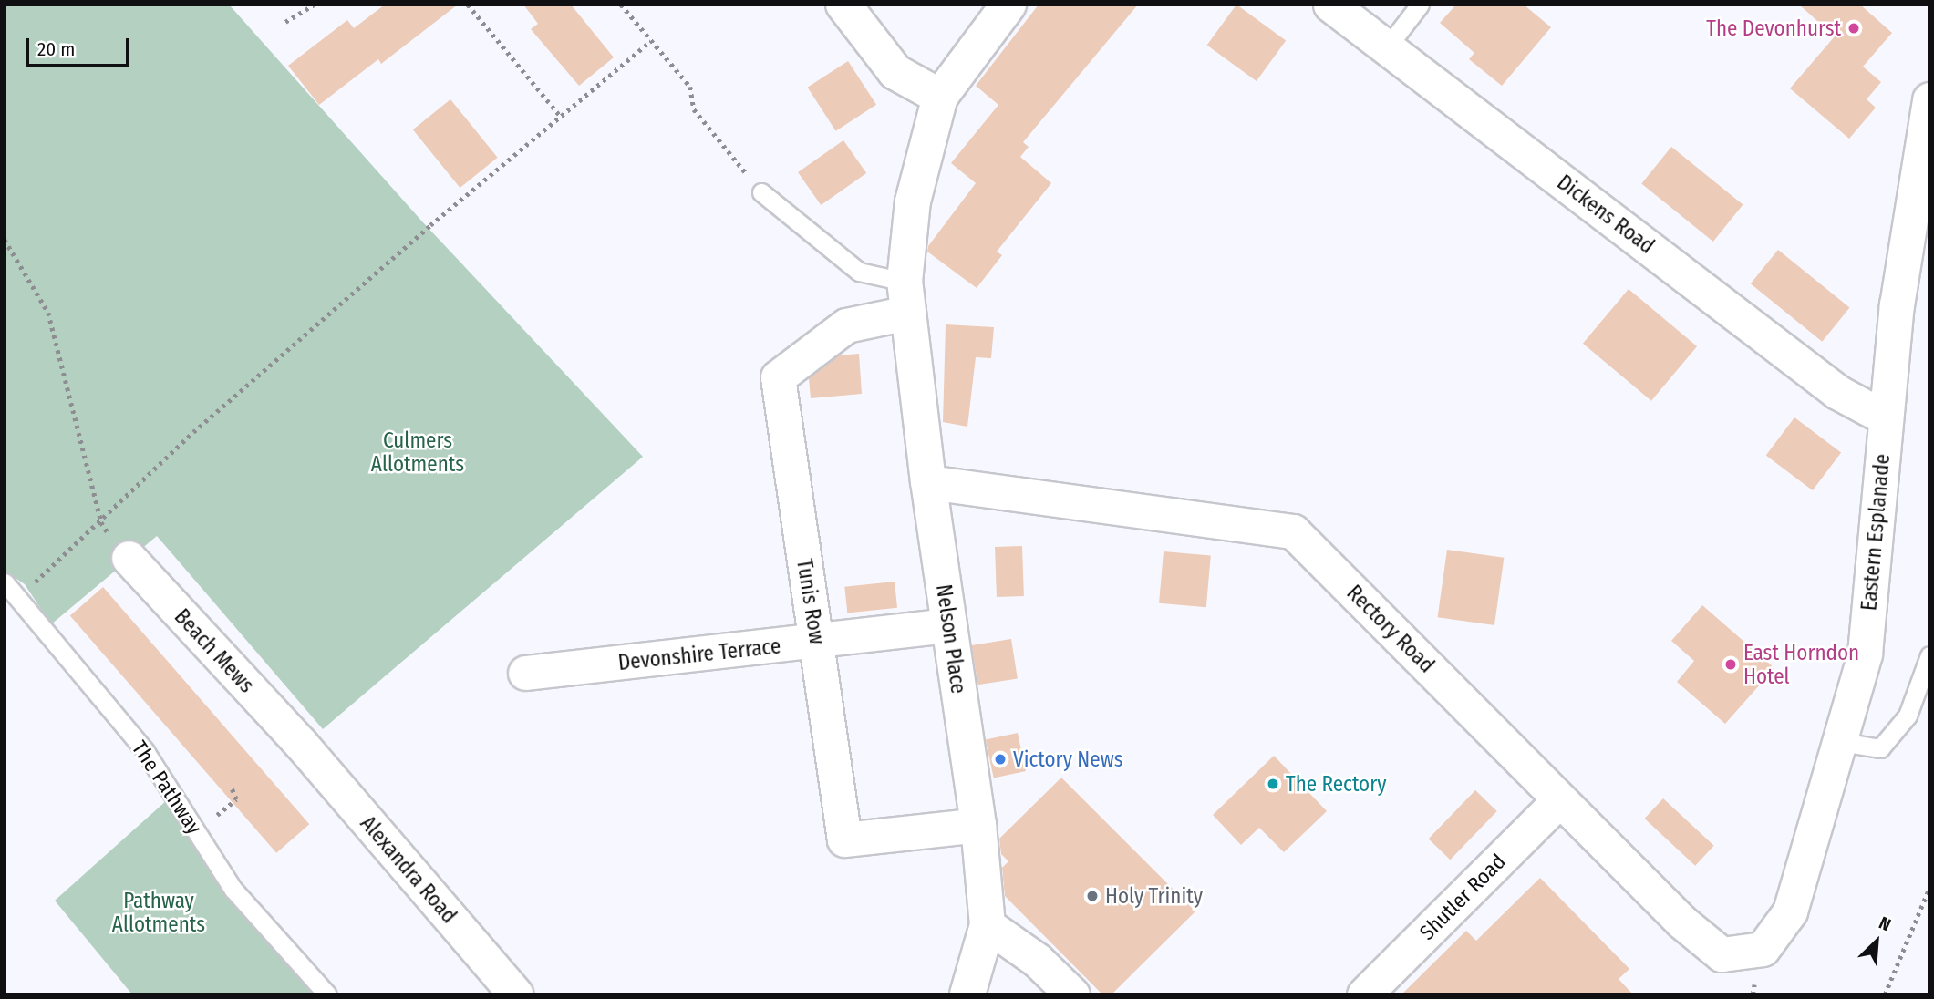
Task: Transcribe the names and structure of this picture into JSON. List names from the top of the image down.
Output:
{
  "streets": {
    "main road": ["Nelson Place"],
    "street": [
      "Dickens Road",
      "Eastern Esplanade",
      "Tunis Row",
      "Rectory Road",
      "Beach Mews",
      "Devonshire Terrace",
      "Alexandra Road",
      "Shutler Road"
    ],
    "lane": ["The Pathway"]
  },
  "crossings": [
    ["Dickens Road", "Eastern Esplanade"],
    ["Eastern Esplanade", "Rectory Road"],
    ["Tunis Row", "Nelson Place"],
    ["Tunis Row", "Devonshire Terrace"],
    ["Rectory Road", "Nelson Place"],
    ["Rectory Road", "Shutler Road"],
    ["Nelson Place", "Devonshire Terrace"],
    ["Beach Mews", "Alexandra Road"]
  ],
  "parks": ["Culmers Allotments", "Pathway Allotments"],
  "places": [
    "The Devonhurst",
    "East Horndon Hotel",
    "Victory News",
    "The Rectory",
    "Holy Trinity"
  ],
  "scale_bar": "20 m",
  "north": "top right"
}
